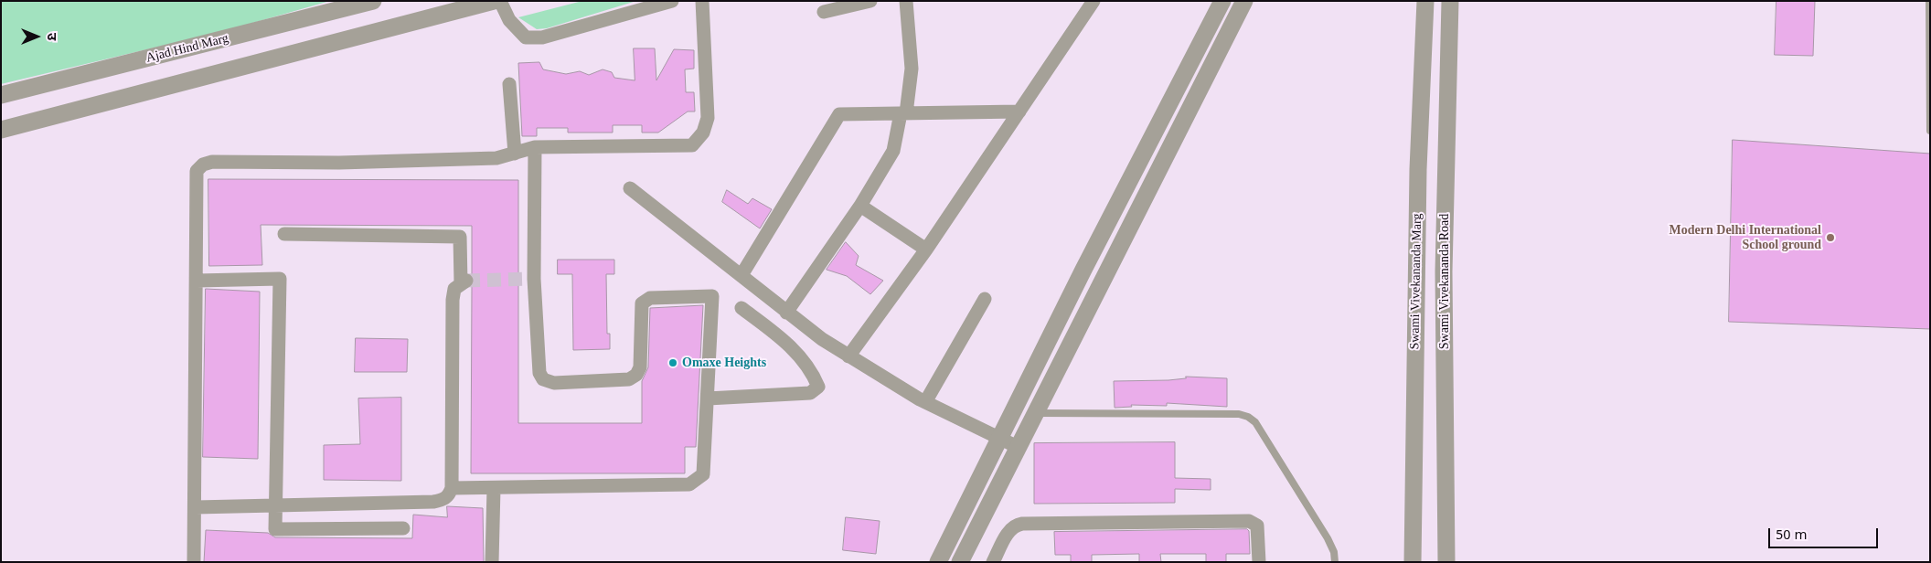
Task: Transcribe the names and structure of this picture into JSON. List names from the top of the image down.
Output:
{
  "streets": {
    "street": ["Ajad Hind Marg", "Swami Vivekananda Marg", "Swami Vivekananda Road"]
  },
  "places": ["Modern Delhi International School ground", "Omaxe Heights"],
  "scale_bar": "50 m",
  "north": "right"
}
